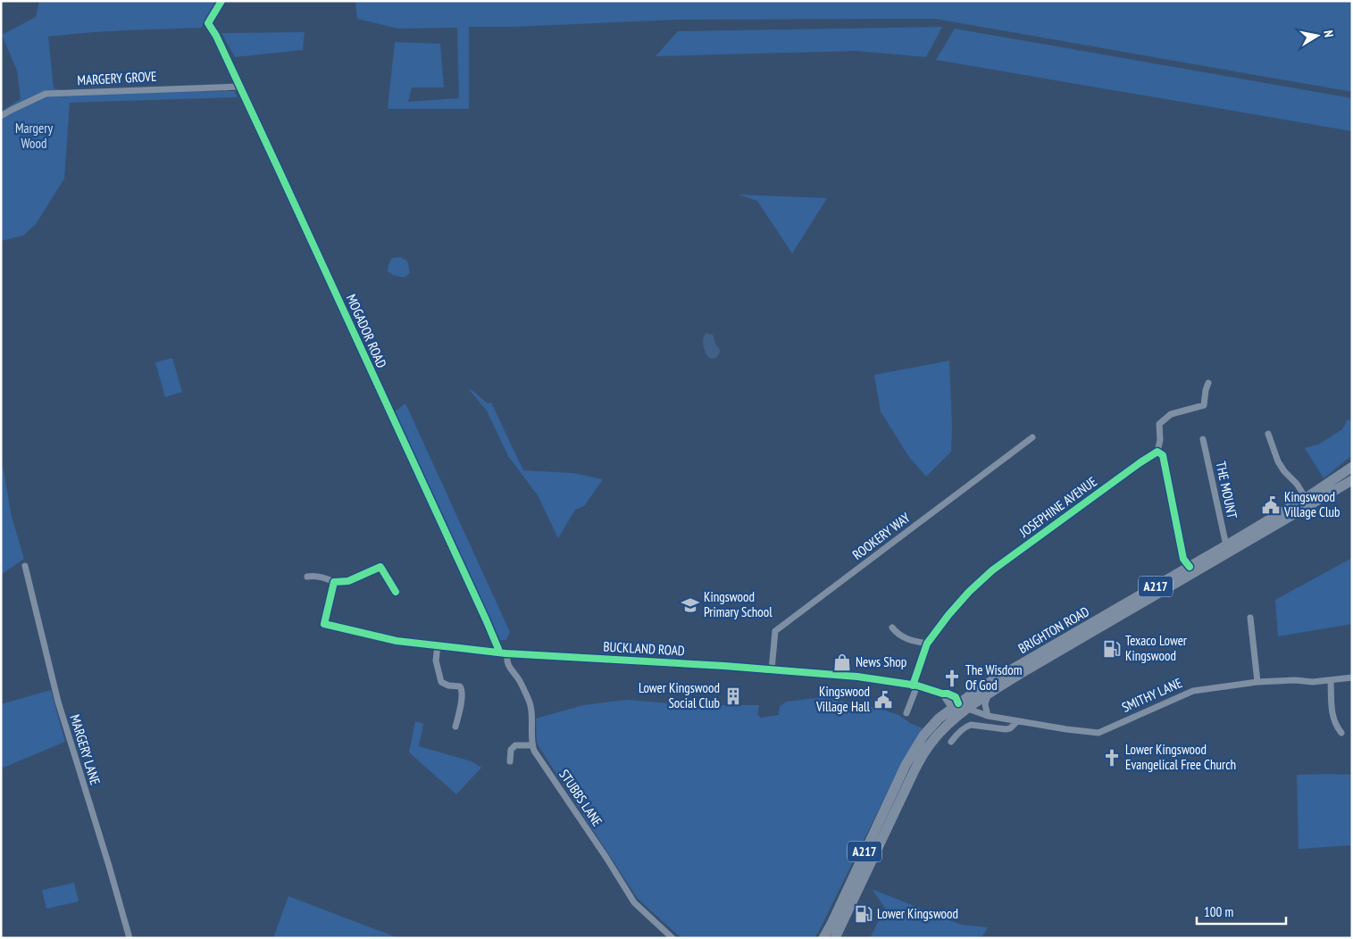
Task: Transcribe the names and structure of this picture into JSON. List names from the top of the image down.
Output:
{
  "streets": {
    "highway": ["A217", "BRIGHTON ROAD"],
    "street": [
      "MARGERY GROVE",
      "MOGADOR ROAD",
      "THE MOUNT",
      "JOSEPHINE AVENUE",
      "ROOKERY WAY",
      "BUCKLAND ROAD",
      "SMITHY LANE",
      "MARGERY LANE",
      "STUBBS LANE"
    ]
  },
  "crossings": [
    ["MARGERY GROVE", "MOGADOR ROAD"],
    ["MOGADOR ROAD", "BUCKLAND ROAD"],
    ["THE MOUNT", "BRIGHTON ROAD"],
    ["JOSEPHINE AVENUE", "BUCKLAND ROAD"],
    ["ROOKERY WAY", "BUCKLAND ROAD"],
    ["BRIGHTON ROAD", "BUCKLAND ROAD"],
    ["BRIGHTON ROAD", "SMITHY LANE"],
    ["BUCKLAND ROAD", "SMITHY LANE"]
  ],
  "parks": ["Margery Wood"],
  "places": {
    "public building": ["Kingswood Village Club", "Kingswood Village Hall"],
    "school or university": ["Kingswood Primary School"],
    "fuel station": ["Texaco Lower Kingswood", "Lower Kingswood"],
    "shop": ["News Shop"],
    "church": ["The Wisdom Of God", "Lower Kingswood Evangelical Free Church"],
    "building": ["Lower Kingswood Social Club"]
  },
  "scale_bar": "100 m",
  "north": "right"
}
